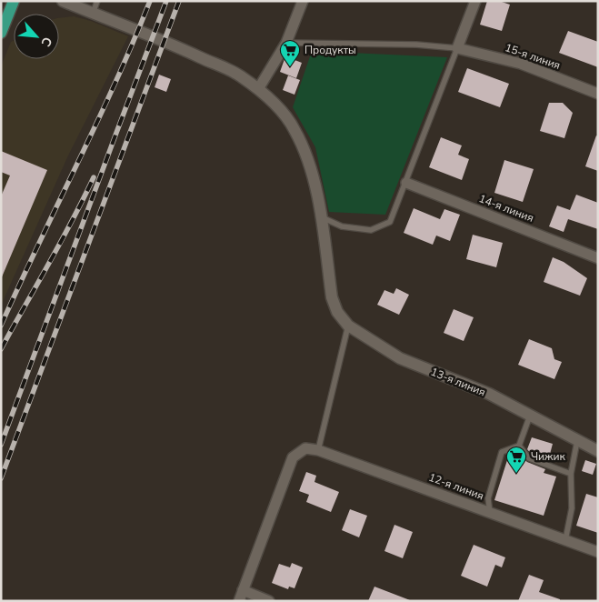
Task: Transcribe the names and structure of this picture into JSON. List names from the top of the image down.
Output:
{
  "streets": {
    "street": [
      "15-я линия",
      "14-я линия",
      "13-я линия",
      "12-я линия"
    ]
  },
  "places": {
    "supermarket": ["Продукты", "Чижик"]
  },
  "north": "bottom right"
}
